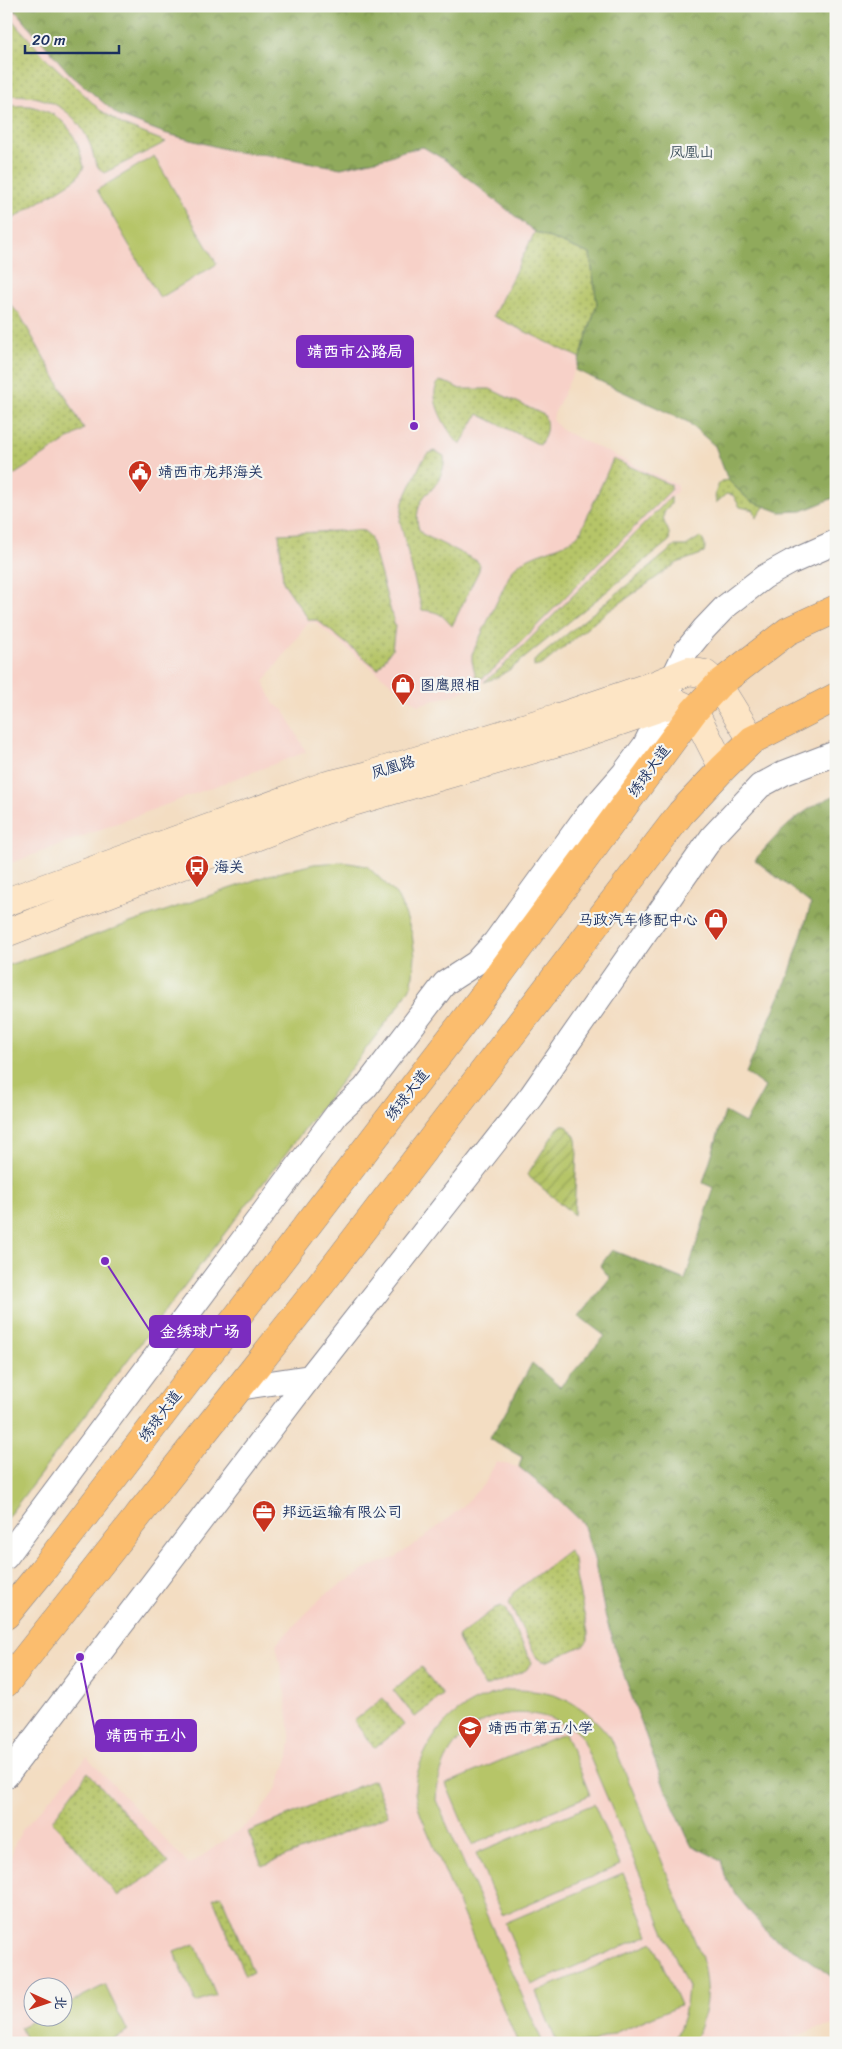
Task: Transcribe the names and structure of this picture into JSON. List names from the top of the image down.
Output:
{
  "streets": {
    "main road": ["凤凰路", "绣球大道"]
  },
  "crossings": [
    ["凤凰路", "绣球大道"]
  ],
  "parks": ["凤凰山"],
  "places": {
    "other": ["靖西市公路局", "金绣球广场", "靖西市五小"],
    "public building": ["靖西市龙邦海关"],
    "shop": ["图鹰照相", "马政汽车修配中心"],
    "bus stop": ["海关"],
    "office": ["邦远运输有限公司"],
    "school or university": ["靖西市第五小学"]
  },
  "scale_bar": "20 m",
  "north": "right"
}
